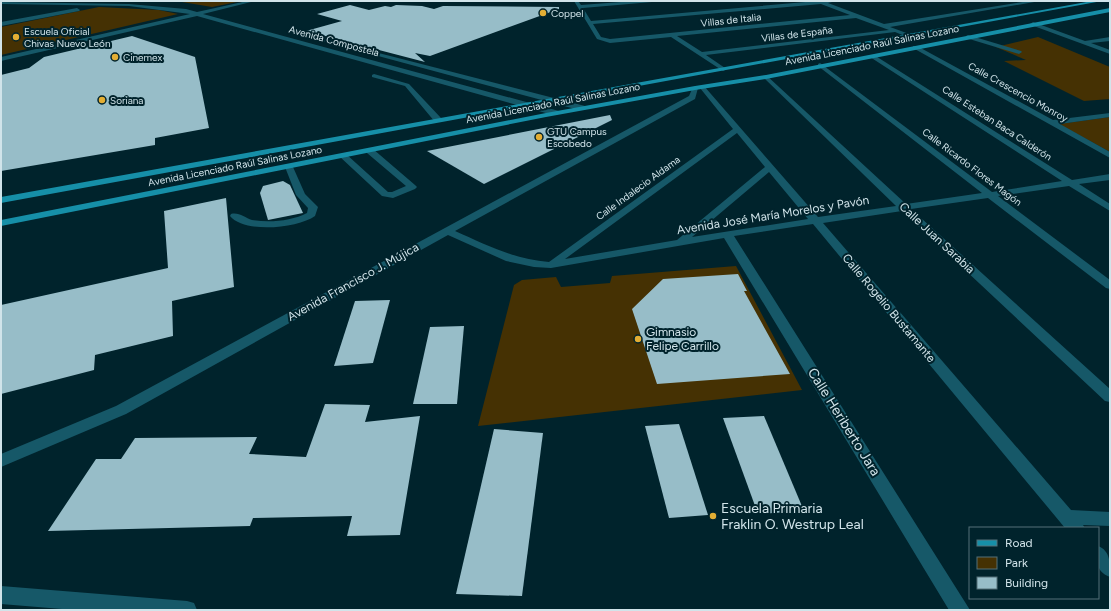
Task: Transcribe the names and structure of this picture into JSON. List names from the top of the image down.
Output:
{
  "streets": {
    "main road": ["Avenida Licenciado Raúl Salinas Lozano"],
    "street": [
      "Villas de Italia",
      "Villas de España",
      "Avenida Compostela",
      "Calle Crescencio Monroy",
      "Calle Esteban Baca Calderón",
      "Calle Ricardo Flores Magón",
      "Calle Indalecio Aldama",
      "Avenida José María Morelos y Pavón",
      "Calle Juan Sarabia",
      "Avenida Francisco J. Mújica",
      "Calle Rogelio Bustamante",
      "Calle Heriberto Jara"
    ]
  },
  "crossings": [
    ["Avenida Compostela", "Avenida Licenciado Raúl Salinas Lozano"],
    ["Avenida Licenciado Raúl Salinas Lozano", "Calle Crescencio Monroy"],
    ["Avenida Licenciado Raúl Salinas Lozano", "Calle Esteban Baca Calderón"],
    ["Avenida Licenciado Raúl Salinas Lozano", "Calle Ricardo Flores Magón"],
    ["Avenida Licenciado Raúl Salinas Lozano", "Calle Juan Sarabia"],
    ["Avenida Licenciado Raúl Salinas Lozano", "Avenida Francisco J. Mújica"],
    ["Avenida Licenciado Raúl Salinas Lozano", "Calle Rogelio Bustamante"],
    ["Calle Esteban Baca Calderón", "Avenida José María Morelos y Pavón"],
    ["Calle Ricardo Flores Magón", "Avenida José María Morelos y Pavón"],
    ["Calle Indalecio Aldama", "Avenida José María Morelos y Pavón"],
    ["Calle Indalecio Aldama", "Calle Rogelio Bustamante"],
    ["Avenida José María Morelos y Pavón", "Calle Juan Sarabia"],
    ["Avenida José María Morelos y Pavón", "Avenida Francisco J. Mújica"],
    ["Avenida José María Morelos y Pavón", "Calle Rogelio Bustamante"],
    ["Avenida José María Morelos y Pavón", "Calle Heriberto Jara"],
    ["Avenida Francisco J. Mújica", "Calle Rogelio Bustamante"]
  ],
  "places": [
    "Coppel",
    "Escuela Oficial Chivas Nuevo León",
    "Cinemex",
    "Soriana",
    "GTU Campus Escobedo",
    "Gimnasio Felipe Carrillo",
    "Escuela Primaria Fraklin O. Westrup Leal"
  ],
  "legend": ["Road", "Park", "Building"]
}
